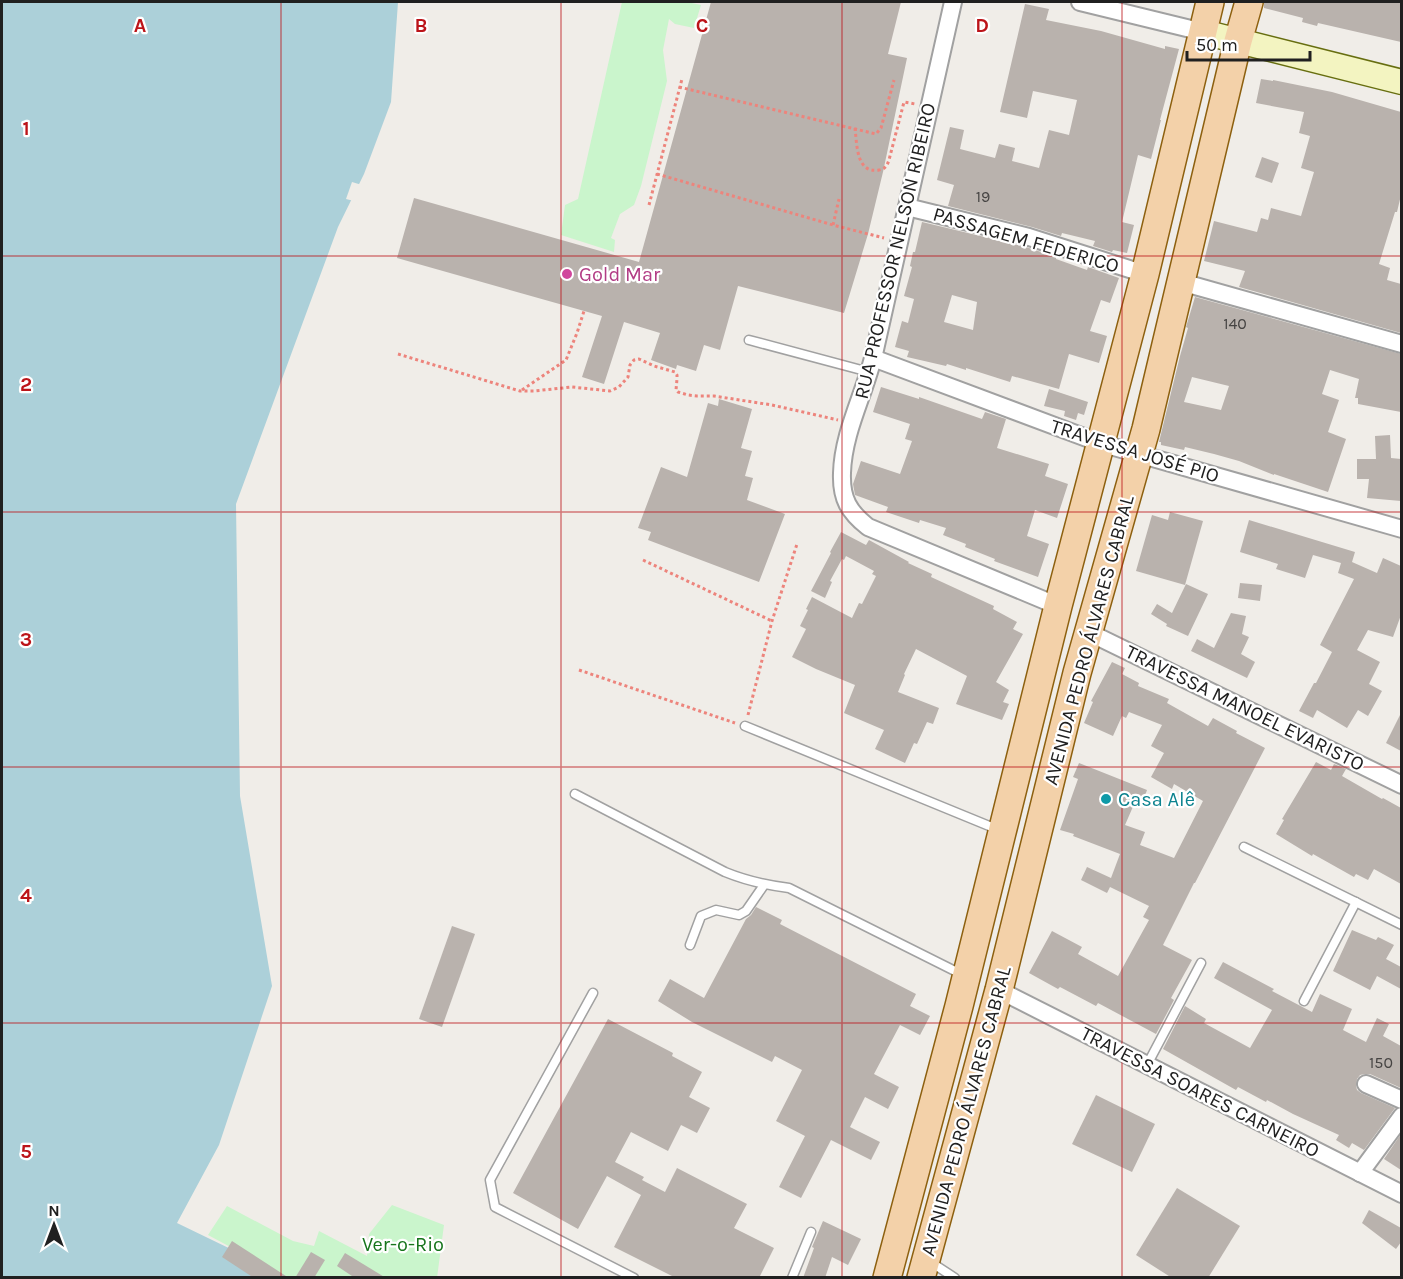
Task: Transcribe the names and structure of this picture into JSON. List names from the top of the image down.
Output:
{
  "streets": {
    "main road": ["AVENIDA PEDRO ÁLVARES CABRAL"],
    "street": [
      "PASSAGEM FEDERICO",
      "RUA PROFESSOR NELSON RIBEIRO",
      "TRAVESSA JOSÉ PIO",
      "TRAVESSA MANOEL EVARISTO",
      "TRAVESSA SOARES CARNEIRO"
    ]
  },
  "crossings": [
    ["PASSAGEM FEDERICO", "RUA PROFESSOR NELSON RIBEIRO"],
    ["PASSAGEM FEDERICO", "AVENIDA PEDRO ÁLVARES CABRAL"],
    ["RUA PROFESSOR NELSON RIBEIRO", "TRAVESSA JOSÉ PIO"],
    ["RUA PROFESSOR NELSON RIBEIRO", "AVENIDA PEDRO ÁLVARES CABRAL"],
    ["TRAVESSA JOSÉ PIO", "AVENIDA PEDRO ÁLVARES CABRAL"],
    ["AVENIDA PEDRO ÁLVARES CABRAL", "TRAVESSA MANOEL EVARISTO"],
    ["AVENIDA PEDRO ÁLVARES CABRAL", "TRAVESSA SOARES CARNEIRO"]
  ],
  "parks": ["Ver-o-Rio"],
  "places": ["Gold Mar", "Casa Alê"],
  "house_numbers": ["19", "140", "150"],
  "scale_bar": "50 m",
  "north": "top",
  "grid": {
    "columns": [
      "A",
      "B",
      "C",
      "D"
    ],
    "rows": [
      "1",
      "2",
      "3",
      "4",
      "5"
    ]
  }
}
